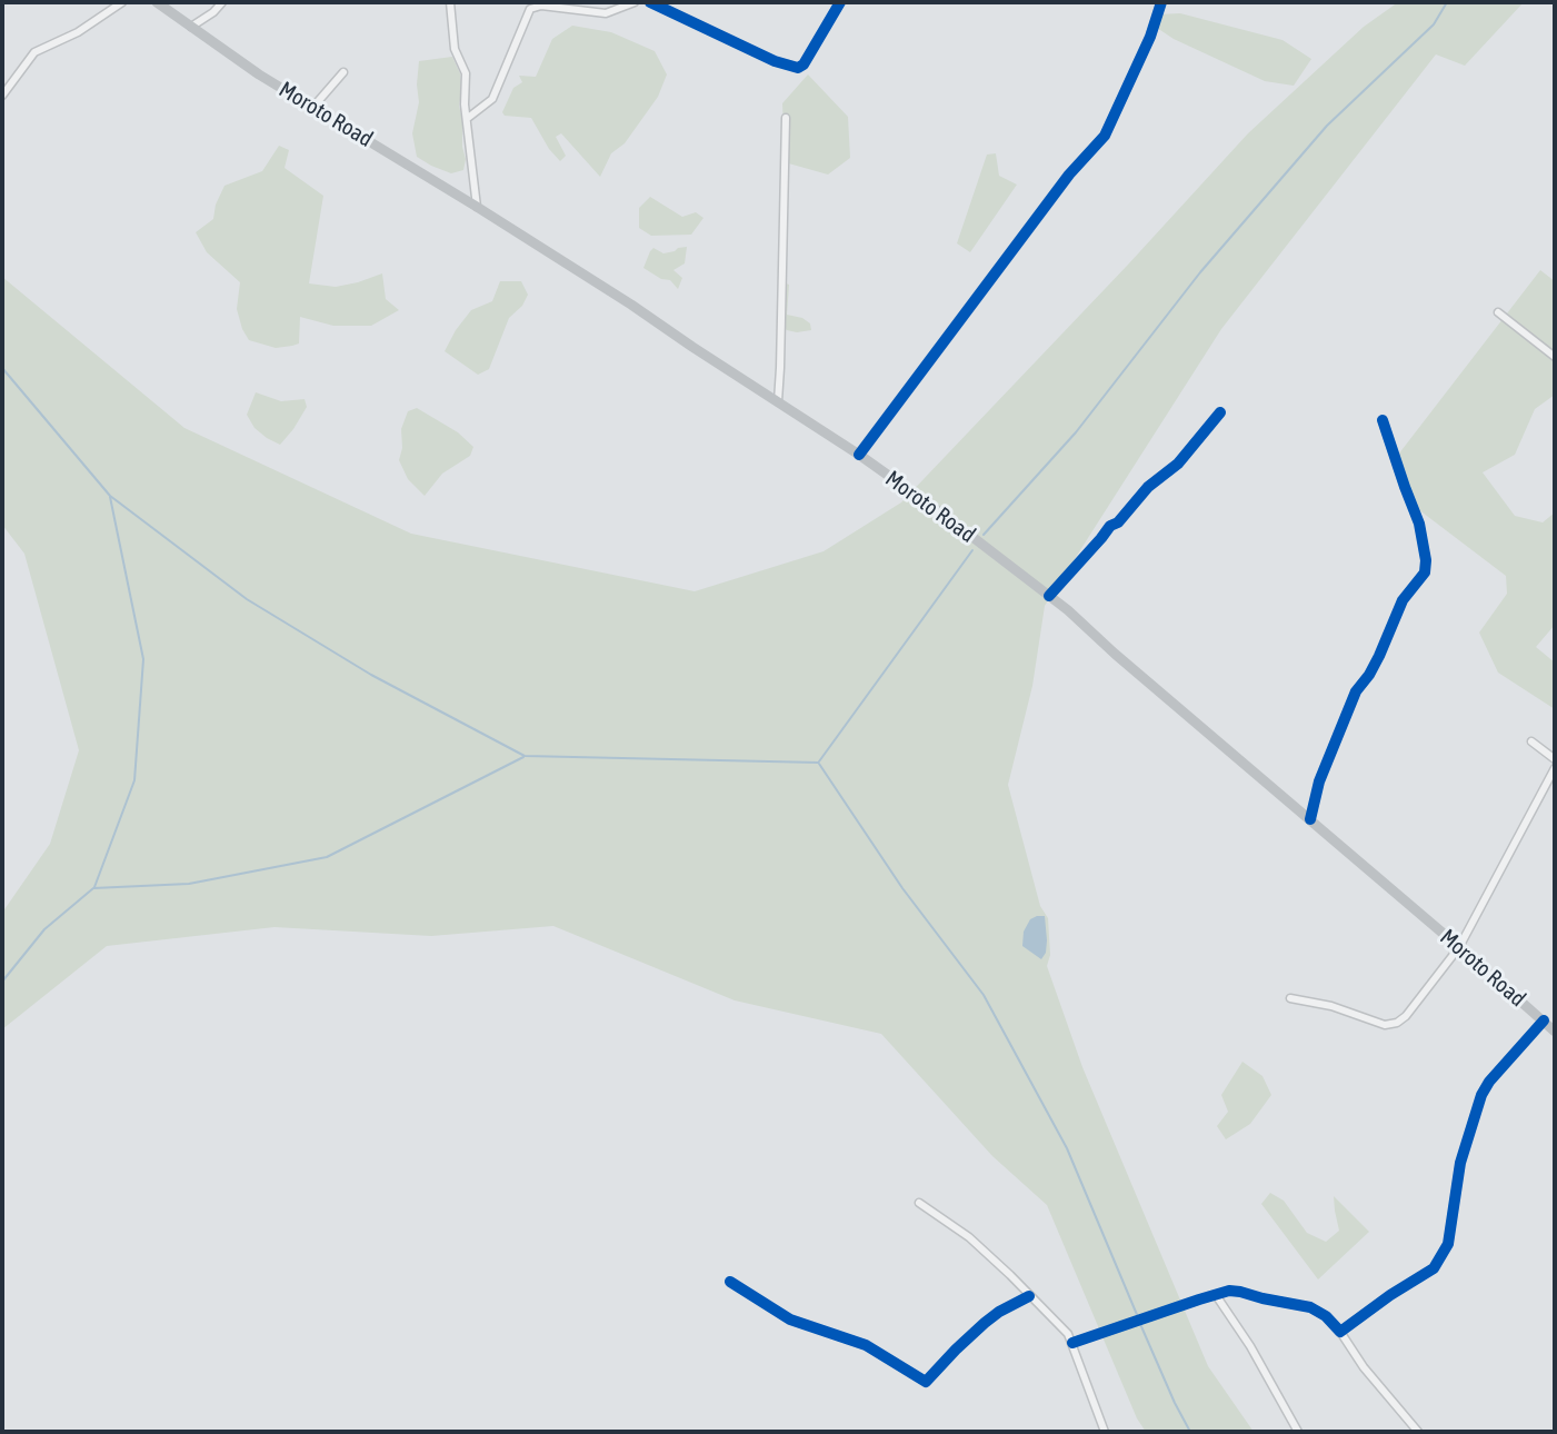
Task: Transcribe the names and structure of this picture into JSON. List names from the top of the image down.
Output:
{
  "streets": {
    "main road": ["Moroto Road"]
  }
}
